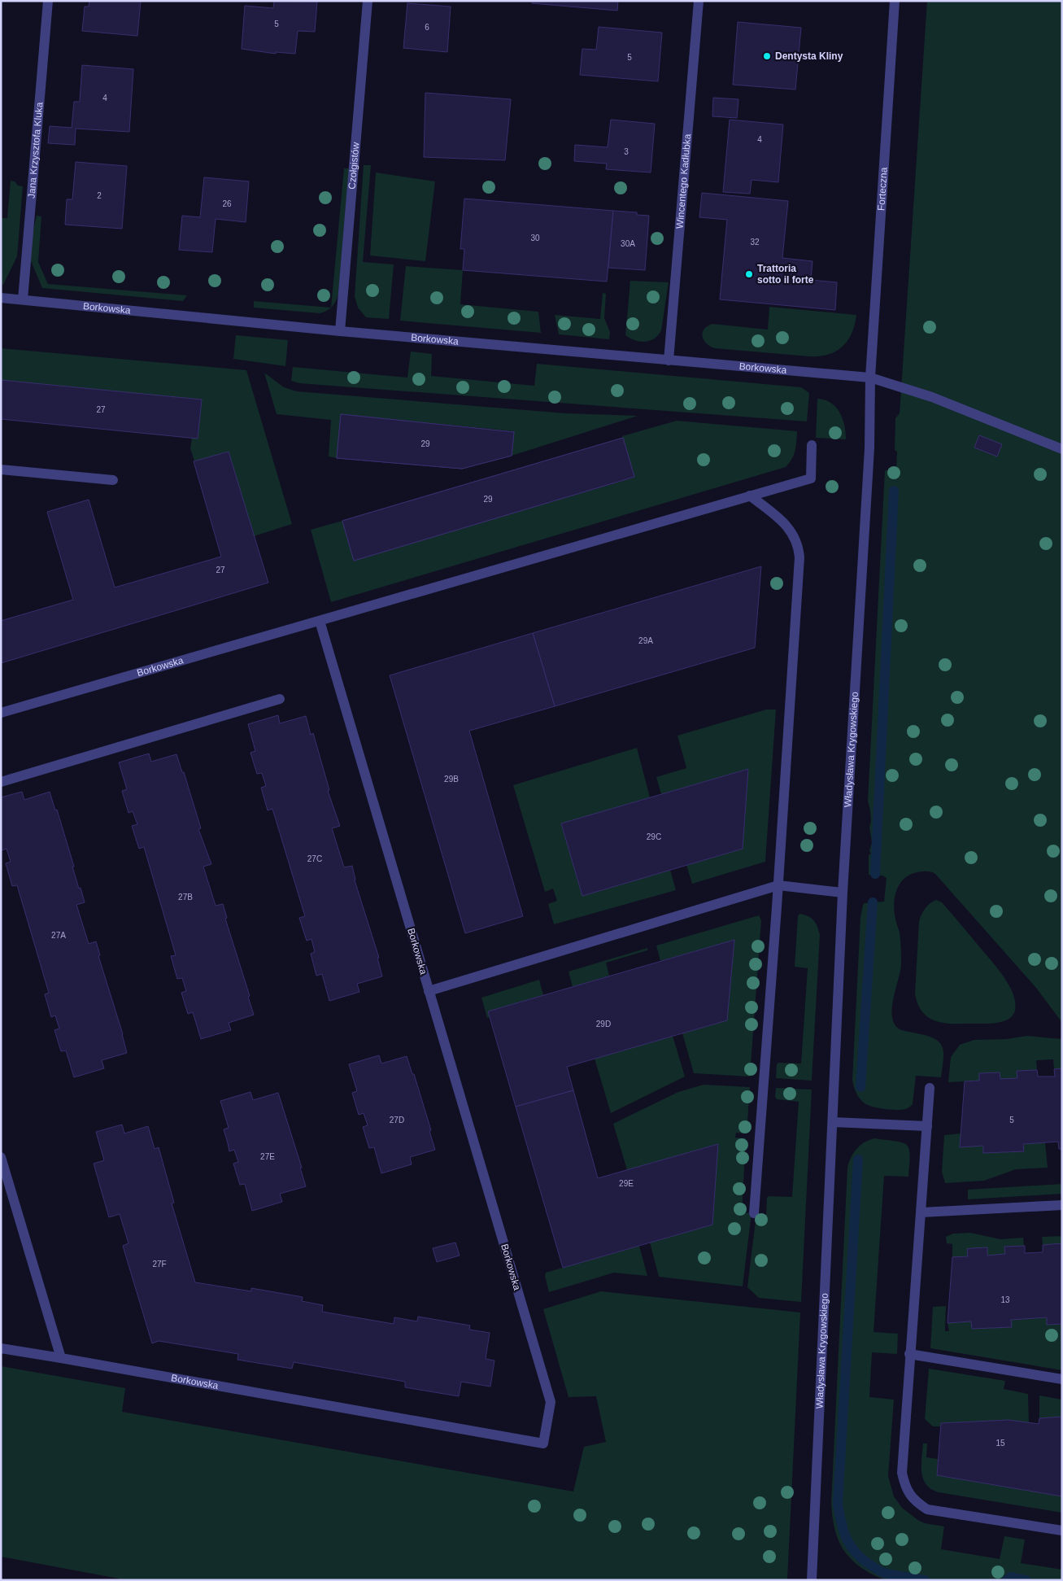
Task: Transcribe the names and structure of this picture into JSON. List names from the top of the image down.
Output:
{
  "streets": {
    "street": [
      "Jana Krzysztofa Kluka",
      "Czołgistów",
      "Wincentego Kadłubka",
      "Forteczna",
      "Borkowska",
      "Władysława Krygowskiego"
    ]
  },
  "crossings": [
    ["Jana Krzysztofa Kluka", "Borkowska"],
    ["Czołgistów", "Borkowska"],
    ["Wincentego Kadłubka", "Borkowska"],
    ["Forteczna", "Borkowska"],
    ["Forteczna", "Władysława Krygowskiego"],
    ["Borkowska", "Władysława Krygowskiego"]
  ],
  "places": ["Dentysta Kliny", "Trattoria sotto il forte"],
  "house_numbers": [
    "5",
    "6",
    "5",
    "4",
    "4",
    "3",
    "2",
    "26",
    "30",
    "32",
    "30A",
    "27",
    "29",
    "29",
    "27",
    "29A",
    "29B",
    "29C",
    "27C",
    "27B",
    "27A",
    "29D",
    "27D",
    "5",
    "27E",
    "29E",
    "27F",
    "13",
    "15"
  ]
}
